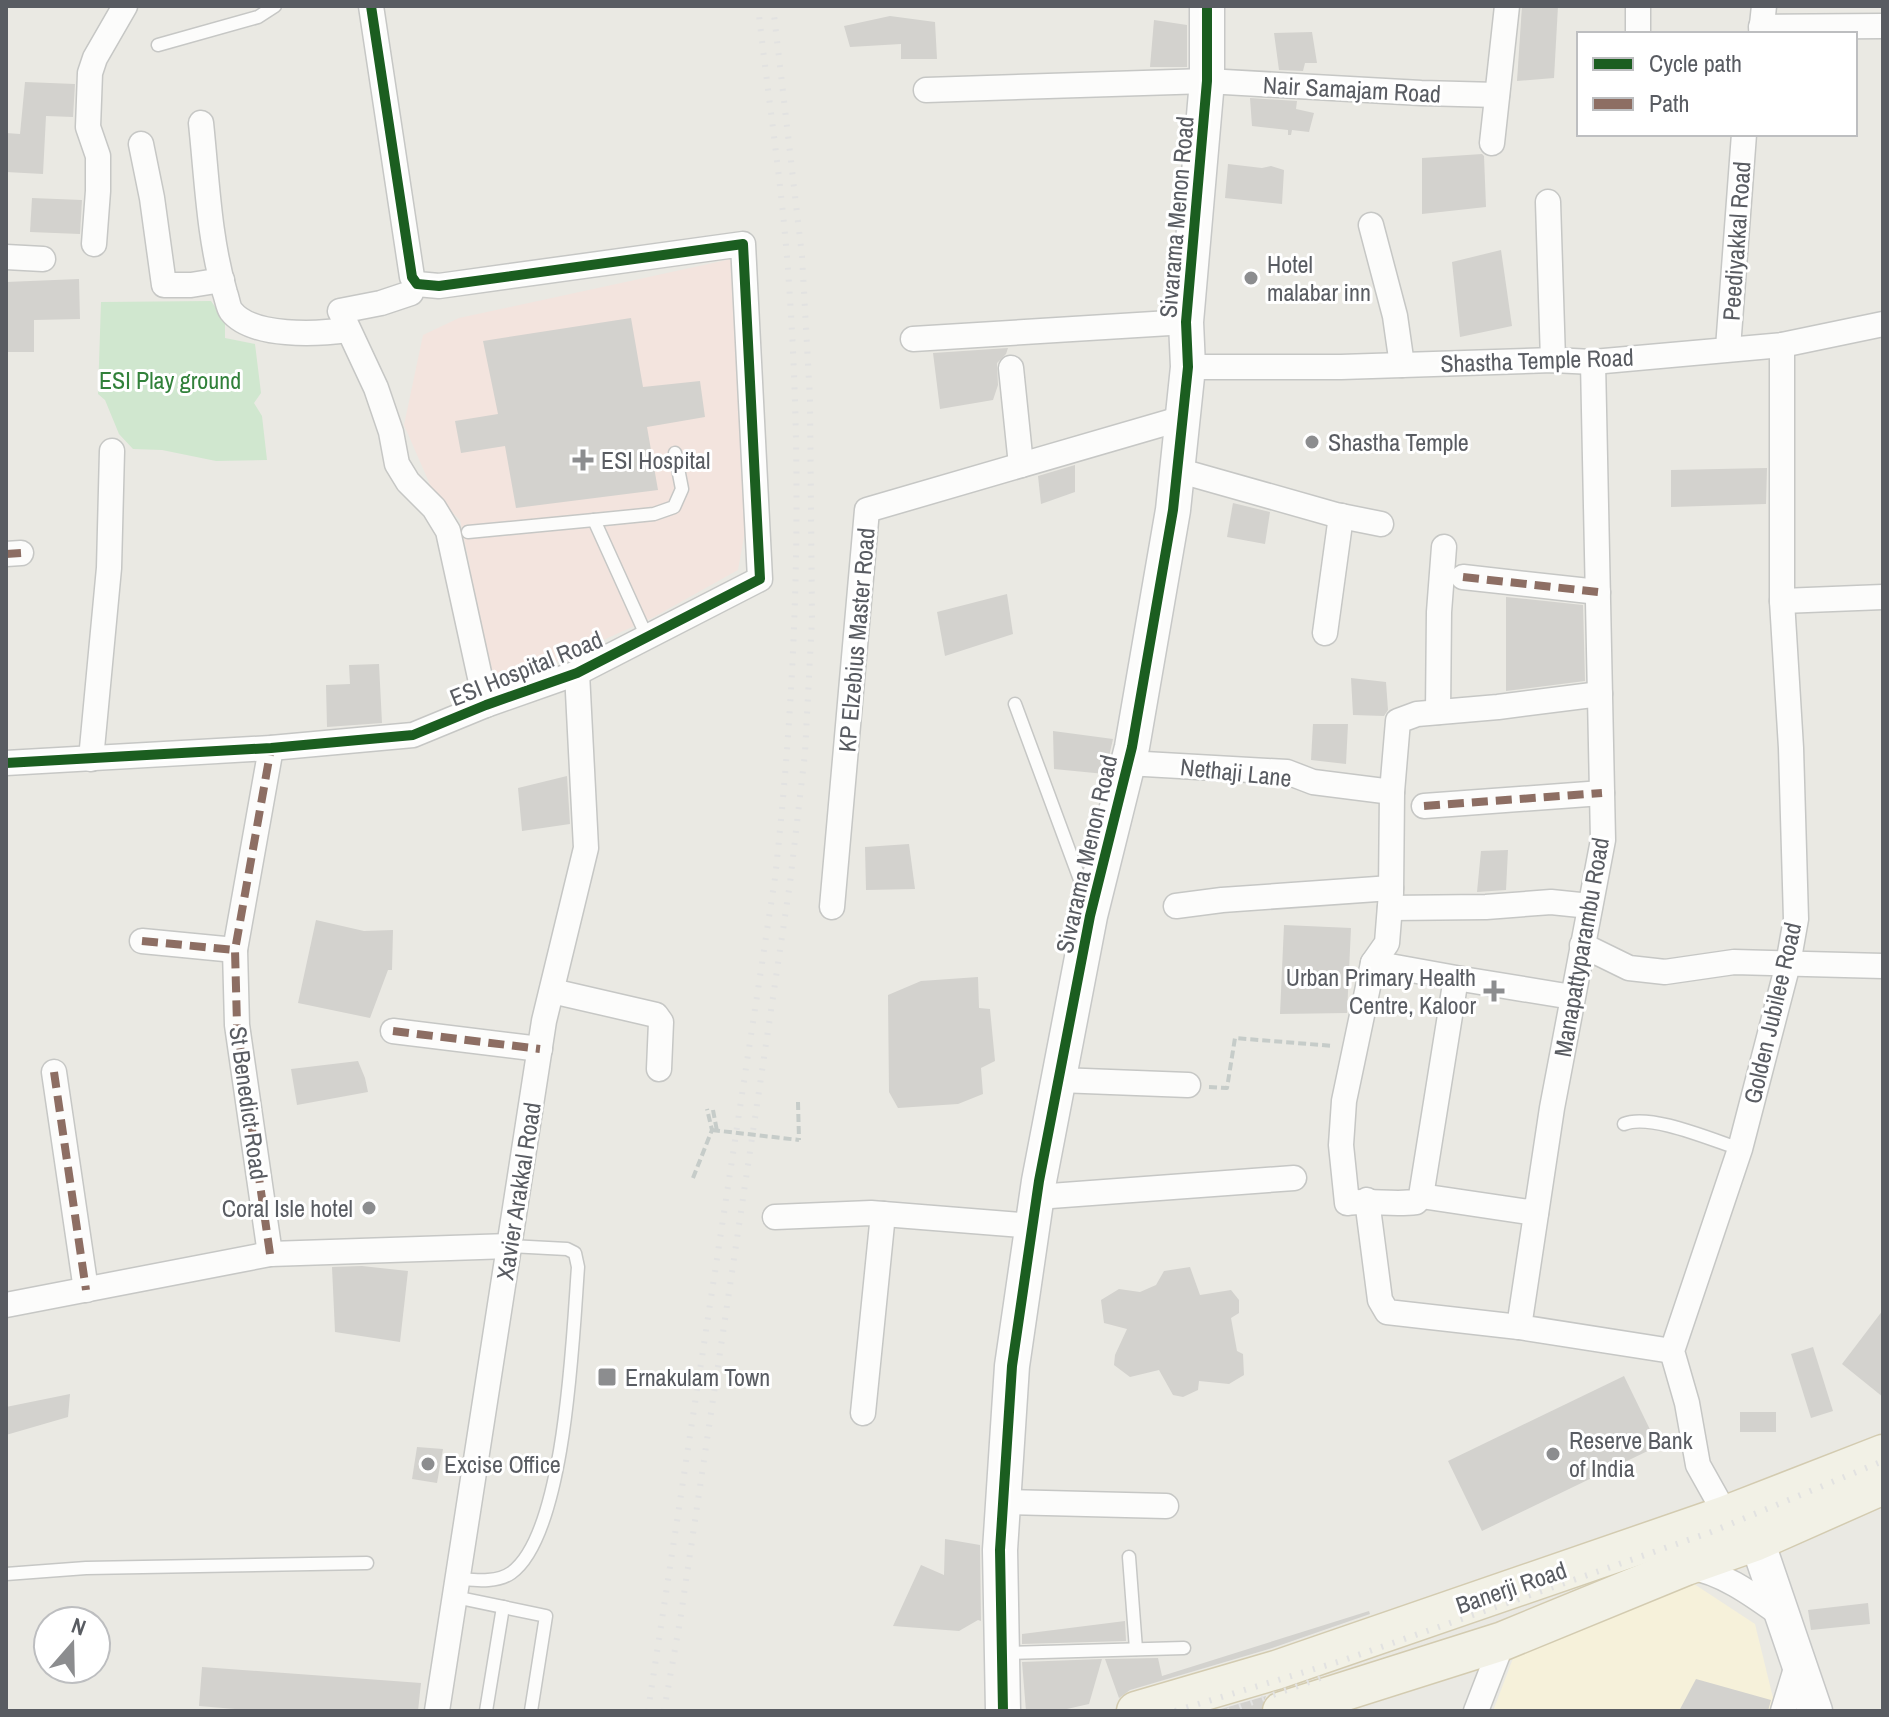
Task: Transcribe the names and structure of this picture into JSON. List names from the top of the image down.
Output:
{
  "streets": {
    "main road": ["Banerji Road"],
    "street": [
      "Nair Samajam Road",
      "Sivarama Menon Road",
      "Peediyakkal Road",
      "Shastha Temple Road",
      "KP Elzebius Master Road",
      "ESI Hospital Road",
      "Nethaji Lane",
      "Manapattyparambu Road",
      "Golden Jubilee Road",
      "St Benedict Road",
      "Xavier Arakkal Road"
    ]
  },
  "crossings": [
    ["Nair Samajam Road", "Sivarama Menon Road"],
    ["Sivarama Menon Road", "Shastha Temple Road"],
    ["Sivarama Menon Road", "KP Elzebius Master Road"],
    ["Sivarama Menon Road", "Nethaji Lane"],
    ["Peediyakkal Road", "Shastha Temple Road"],
    ["Shastha Temple Road", "Manapattyparambu Road"],
    ["Shastha Temple Road", "Golden Jubilee Road"],
    ["ESI Hospital Road", "St Benedict Road"],
    ["ESI Hospital Road", "Xavier Arakkal Road"]
  ],
  "parks": ["ESI Play ground"],
  "places": {
    "other": [
      "Hotel malabar inn",
      "Shastha Temple",
      "Coral Isle hotel",
      "Reserve Bank of India",
      "Excise Office"
    ],
    "health": ["ESI Hospital", "Urban Primary Health Centre, Kaloor"],
    "transit": ["Ernakulam Town"]
  },
  "legend": ["Cycle path", "Path"],
  "north": "top"
}
